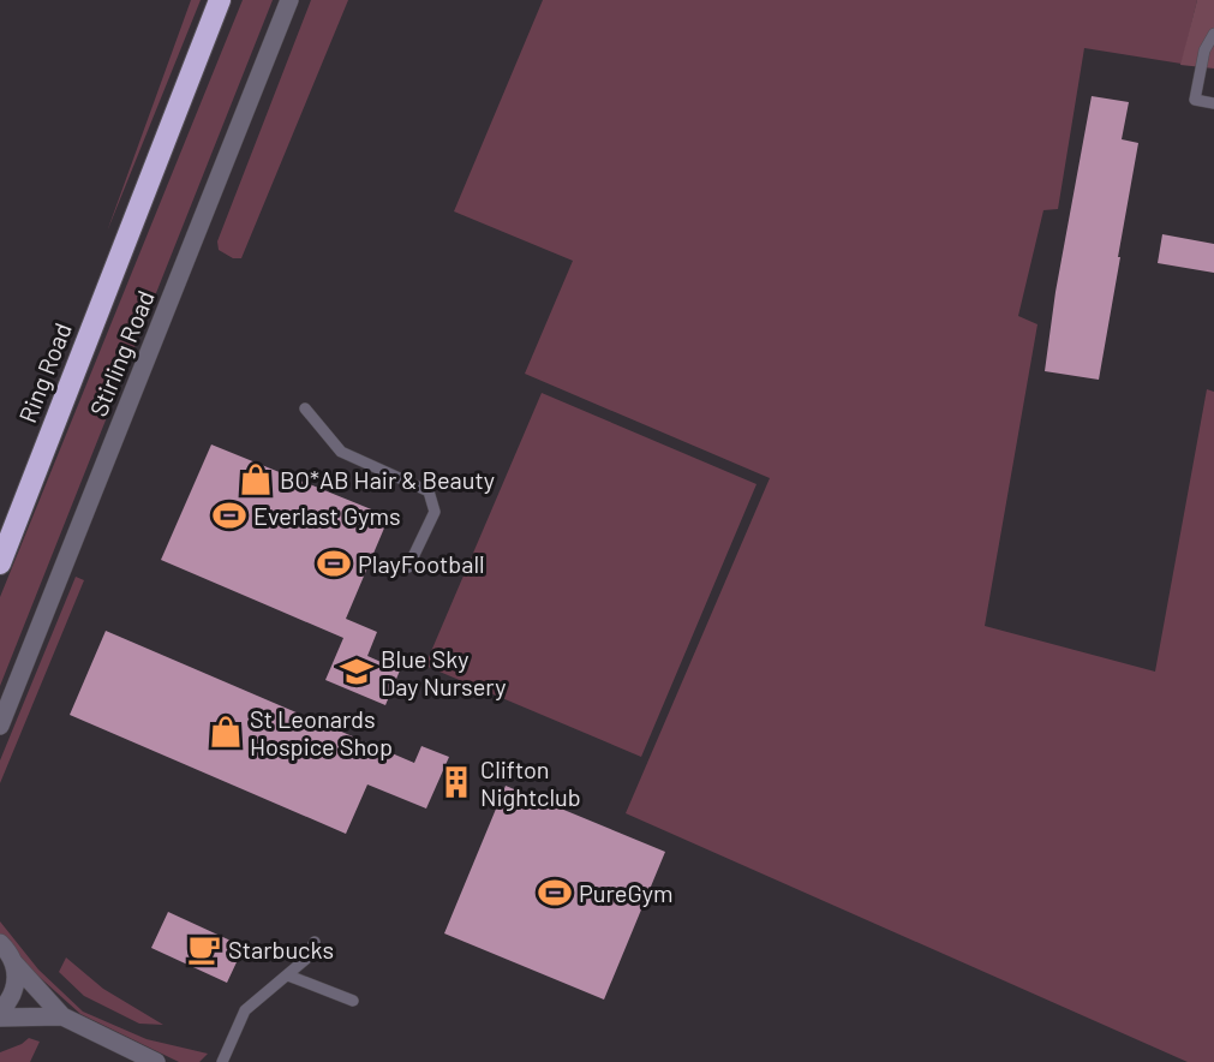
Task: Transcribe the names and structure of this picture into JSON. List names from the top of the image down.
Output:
{
  "streets": {
    "highway": ["Ring Road"],
    "street": ["Stirling Road"]
  },
  "places": {
    "shop": ["BO*AB Hair & Beauty", "St Leonards Hospice Shop"],
    "sports": ["Everlast Gyms", "PlayFootball", "PureGym"],
    "school or university": ["Blue Sky Day Nursery"],
    "building": ["Clifton Nightclub"],
    "cafe": ["Starbucks"]
  }
}
